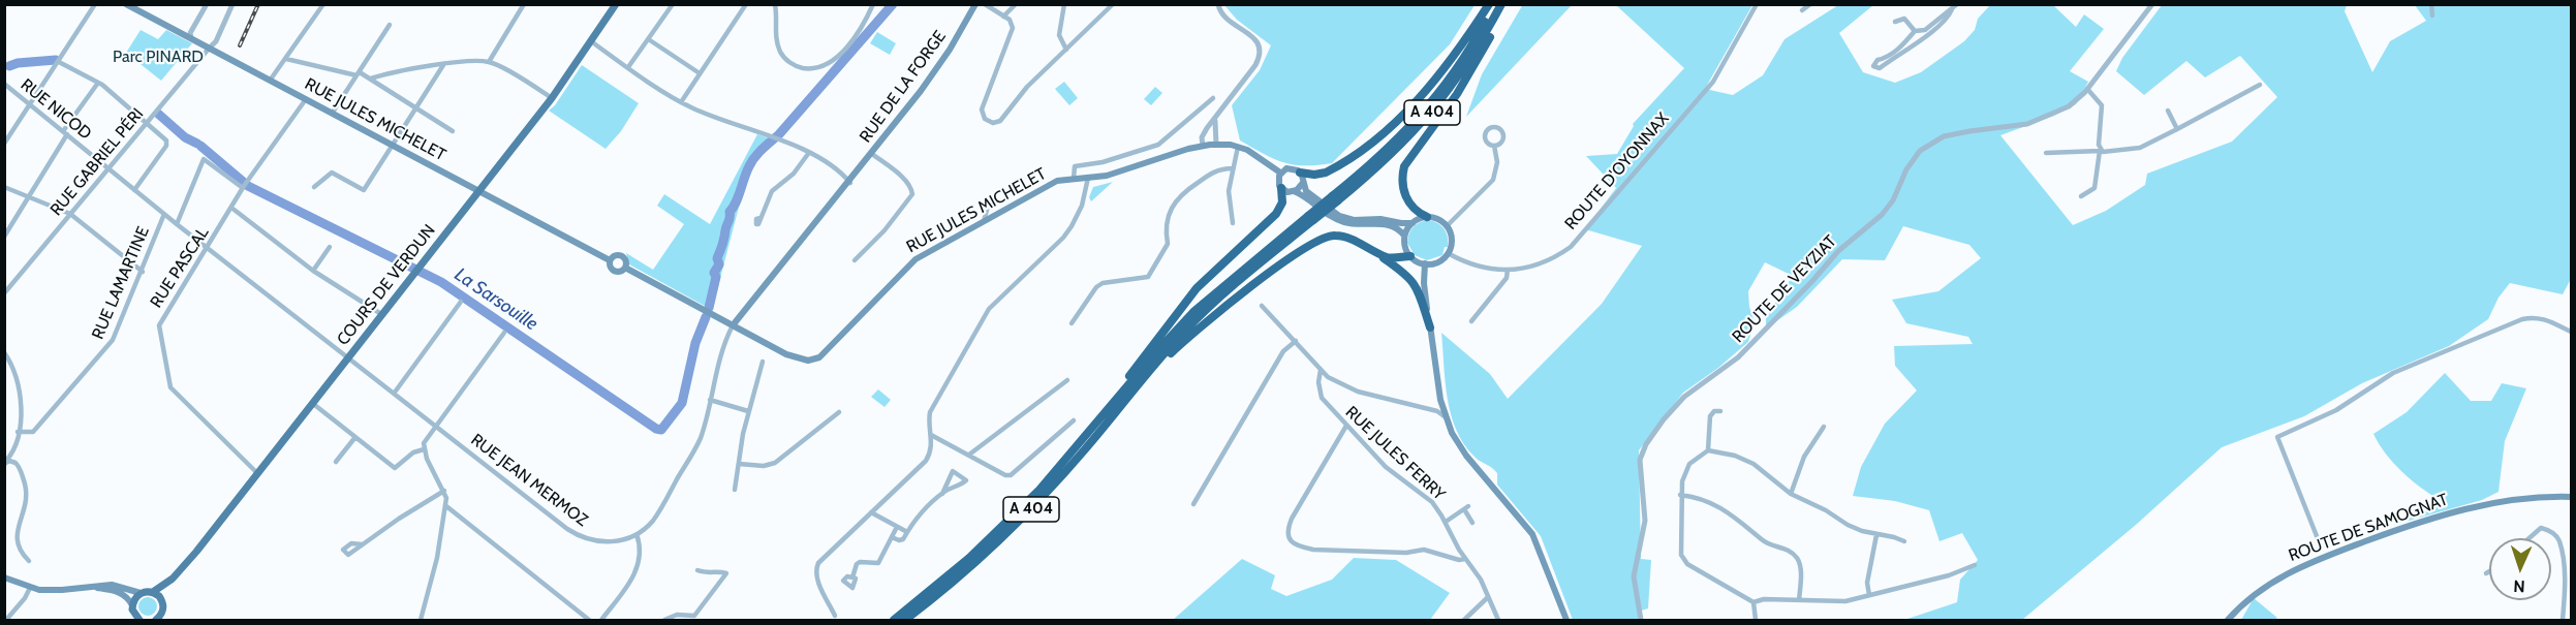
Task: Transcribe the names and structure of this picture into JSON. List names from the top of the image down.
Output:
{
  "streets": {
    "highway": ["A 404"],
    "main road": [
      "RUE DE LA FORGE",
      "RUE JULES MICHELET",
      "COURS DE VERDUN",
      "ROUTE DE SAMOGNAT"
    ],
    "street": [
      "RUE NICOD",
      "RUE GABRIEL PÉRI",
      "ROUTE D'OYONNAX",
      "RUE PASCAL",
      "RUE LAMARTINE",
      "ROUTE DE VEYZIAT",
      "RUE JULES FERRY",
      "RUE JEAN MERMOZ"
    ]
  },
  "crossings": [
    ["RUE DE LA FORGE", "RUE JULES MICHELET"],
    ["RUE DE LA FORGE", "RUE JEAN MERMOZ"],
    ["RUE NICOD", "RUE GABRIEL PÉRI"],
    ["RUE NICOD", "RUE PASCAL"],
    ["RUE NICOD", "RUE LAMARTINE"],
    ["RUE NICOD", "RUE JEAN MERMOZ"],
    ["RUE JULES MICHELET", "RUE GABRIEL PÉRI"],
    ["RUE JULES MICHELET", "RUE PASCAL"],
    ["RUE JULES MICHELET", "COURS DE VERDUN"],
    ["RUE JULES MICHELET", "RUE JEAN MERMOZ"],
    ["RUE PASCAL", "COURS DE VERDUN"],
    ["RUE PASCAL", "RUE JEAN MERMOZ"],
    ["COURS DE VERDUN", "RUE JEAN MERMOZ"]
  ],
  "water": ["La Sarsouille"],
  "parks": ["Parc PINARD"],
  "north": "bottom"
}
